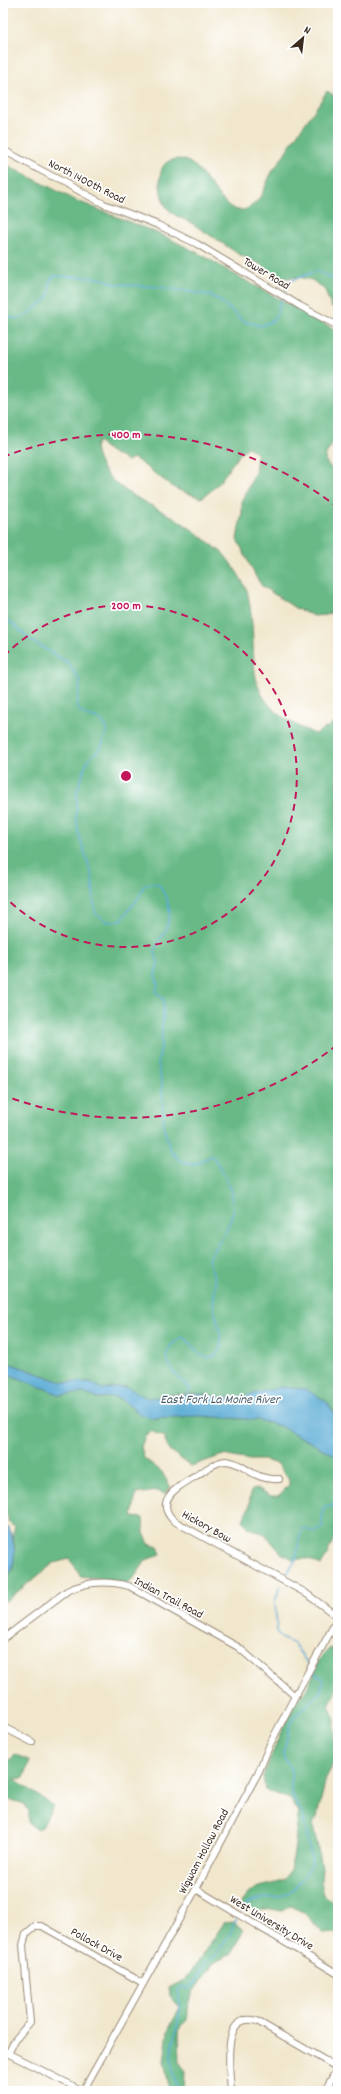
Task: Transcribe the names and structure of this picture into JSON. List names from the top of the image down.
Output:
{
  "streets": {
    "street": [
      "North 1400th Road",
      "Tower Road",
      "Hickory Bow",
      "Indian Trail Road",
      "Wigwam Hollow Road",
      "West University Drive",
      "Pollock Drive"
    ]
  },
  "crossings": [
    ["North 1400th Road", "Tower Road"],
    ["Hickory Bow", "Wigwam Hollow Road"],
    ["Indian Trail Road", "Wigwam Hollow Road"],
    ["Wigwam Hollow Road", "West University Drive"],
    ["Wigwam Hollow Road", "Pollock Drive"]
  ],
  "water": ["East Fork La Moine River"],
  "north": "top right",
  "rings": ["400 m", "200 m"]
}
